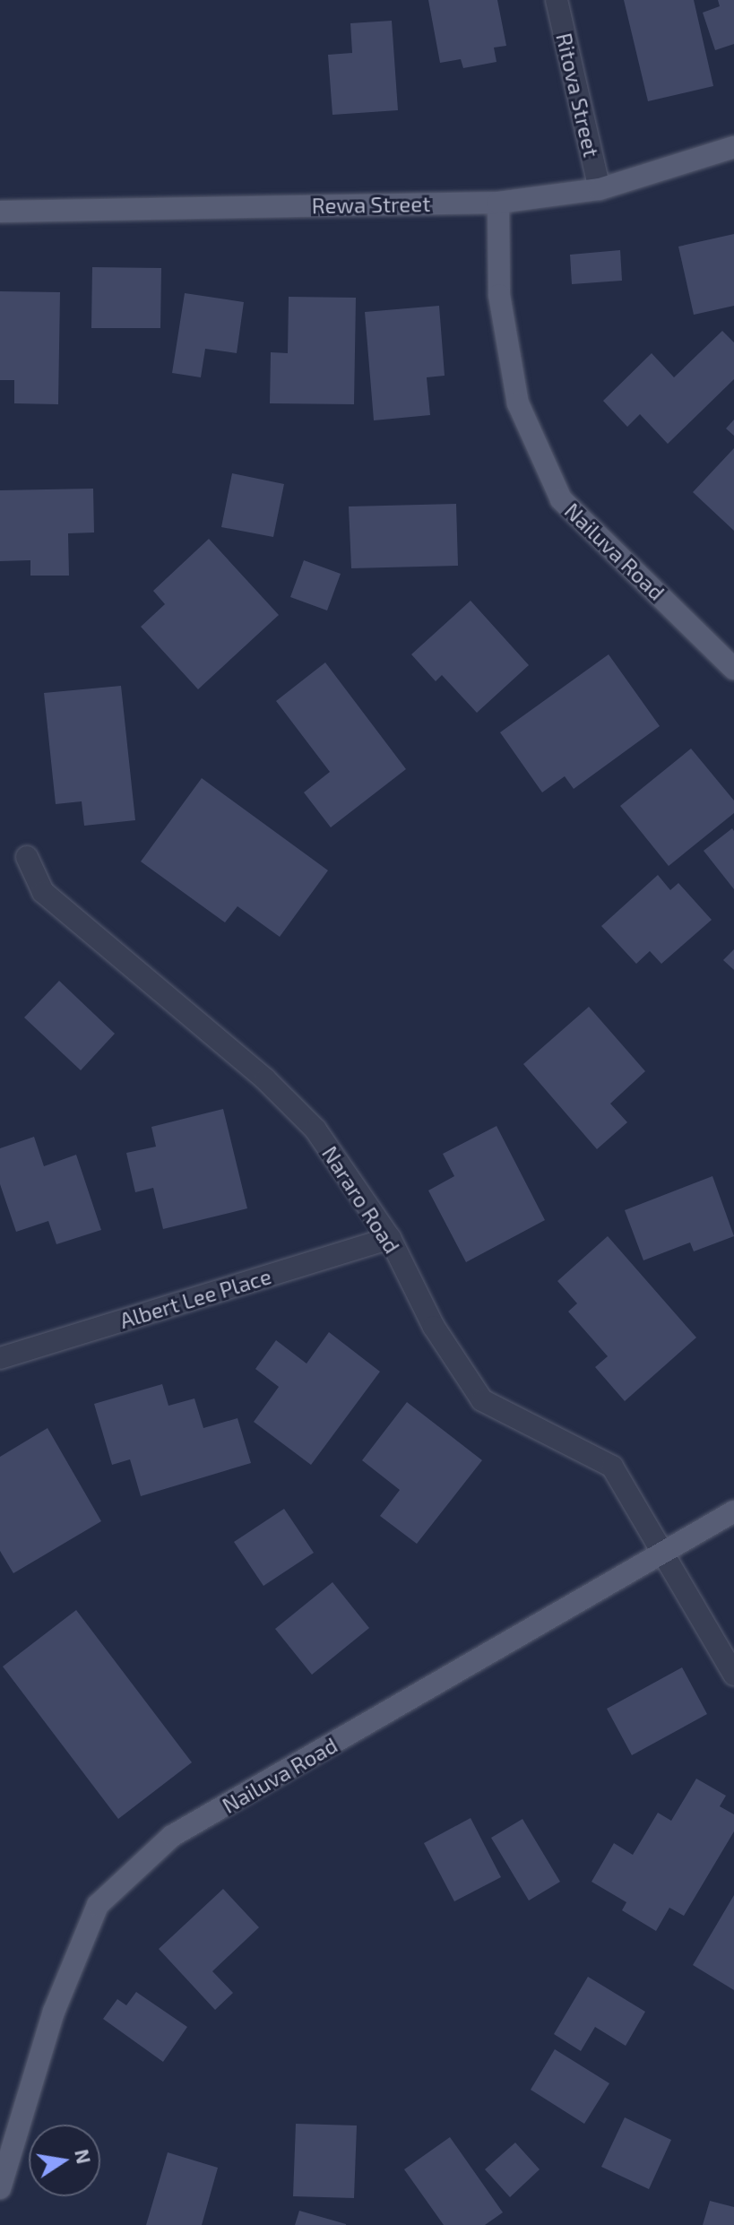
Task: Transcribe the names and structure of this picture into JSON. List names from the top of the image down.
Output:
{
  "streets": {
    "main road": ["Rewa Street", "Nailuva Road"],
    "street": ["Ritova Street", "Nararo Road", "Albert Lee Place"]
  },
  "crossings": [
    ["Ritova Street", "Rewa Street"],
    ["Rewa Street", "Nailuva Road"],
    ["Nailuva Road", "Nararo Road"],
    ["Nararo Road", "Albert Lee Place"]
  ],
  "north": "right"
}
